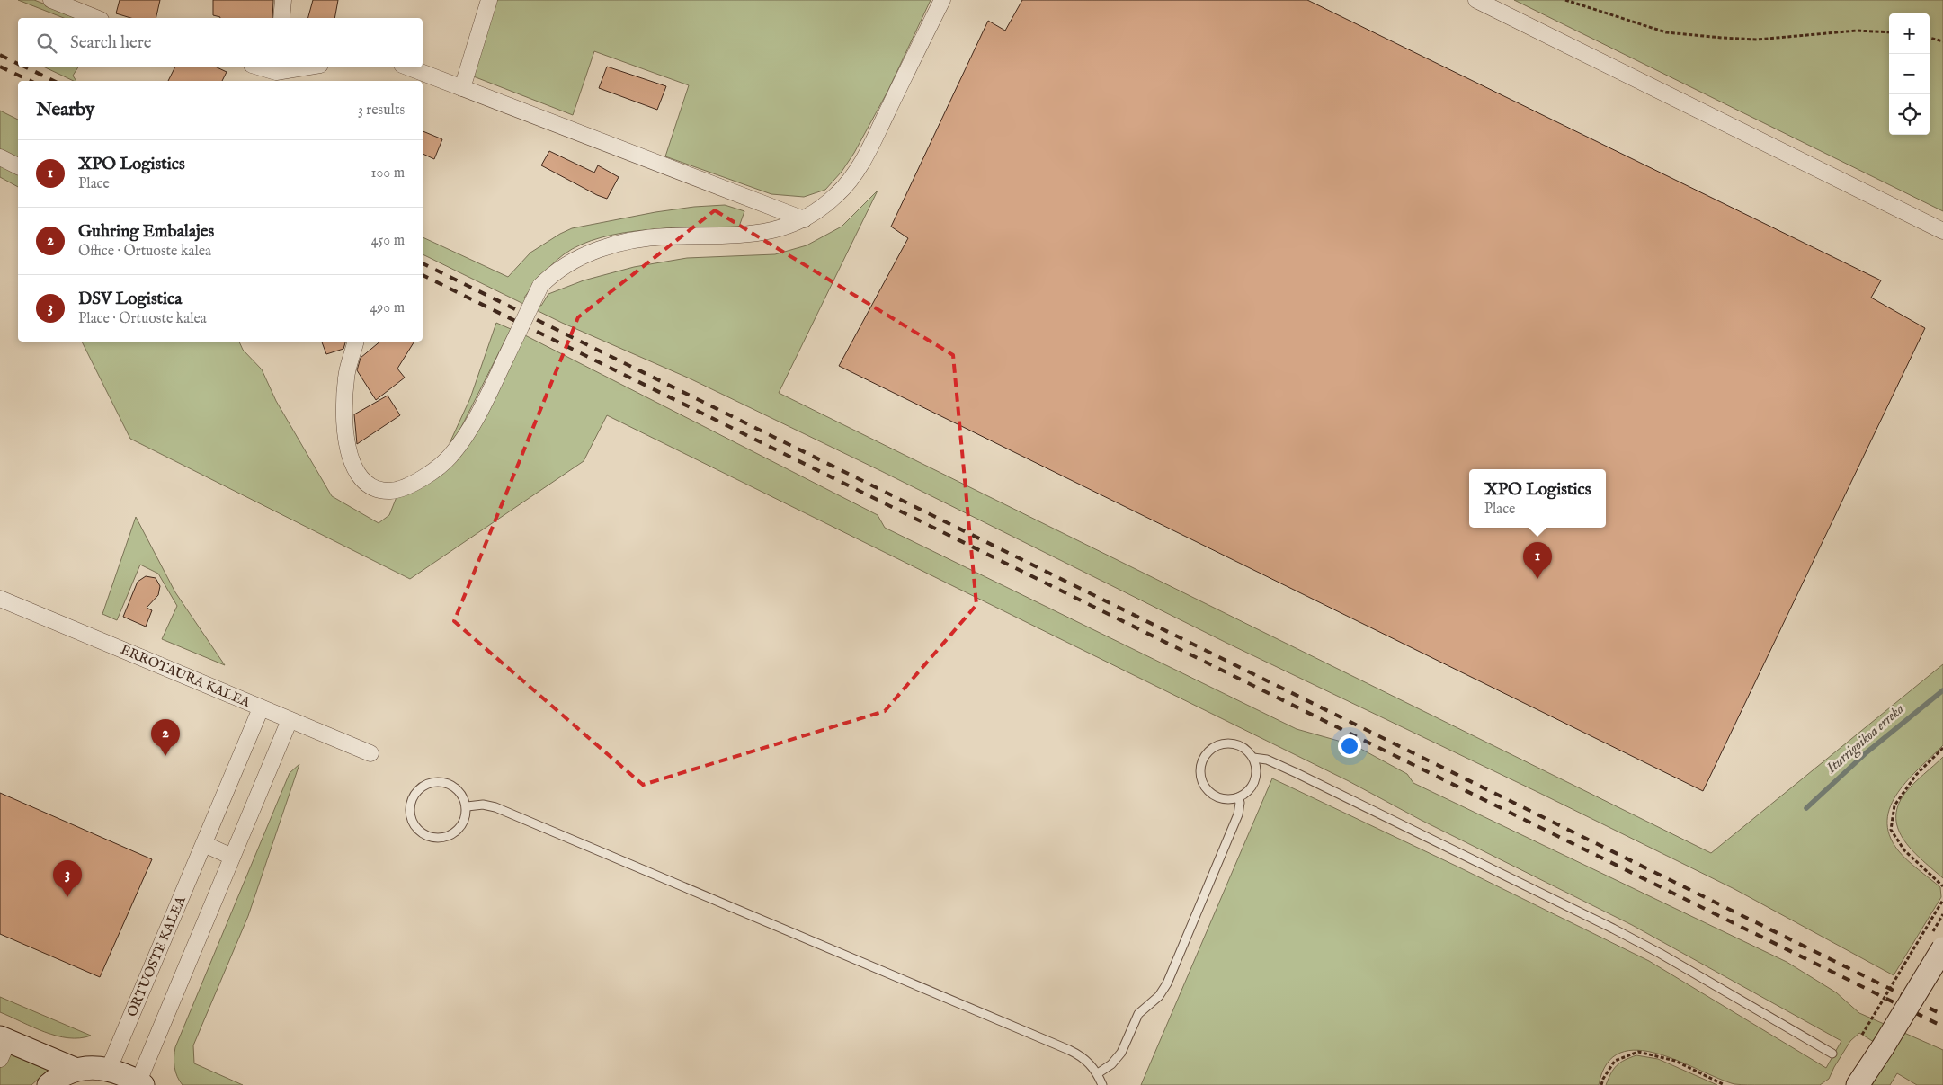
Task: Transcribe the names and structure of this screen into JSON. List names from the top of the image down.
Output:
{
  "streets": {
    "street": ["ERROTAURA KALEA", "ORTUOSTE KALEA"]
  },
  "crossings": [
    ["ERROTAURA KALEA", "ORTUOSTE KALEA"]
  ],
  "water": ["Iturrigoikoa erreka"],
  "page": {
    "map_buttons": ["+", "−"],
    "search": "Search here",
    "heading": ["Nearby", "3 results"],
    "list": [
      {
        "mark": "1",
        "name": "XPO Logistics",
        "note": "Place",
        "value": "100 m"
      },
      {
        "mark": "2",
        "name": "Guhring Embalajes",
        "note": "Office · Ortuoste kalea",
        "value": "450 m"
      },
      {
        "mark": "3",
        "name": "DSV Logistica",
        "note": "Place · Ortuoste kalea",
        "value": "490 m"
      }
    ],
    "popup": ["XPO Logistics", "Place"],
    "pins": ["1", "2", "3"]
  }
}
